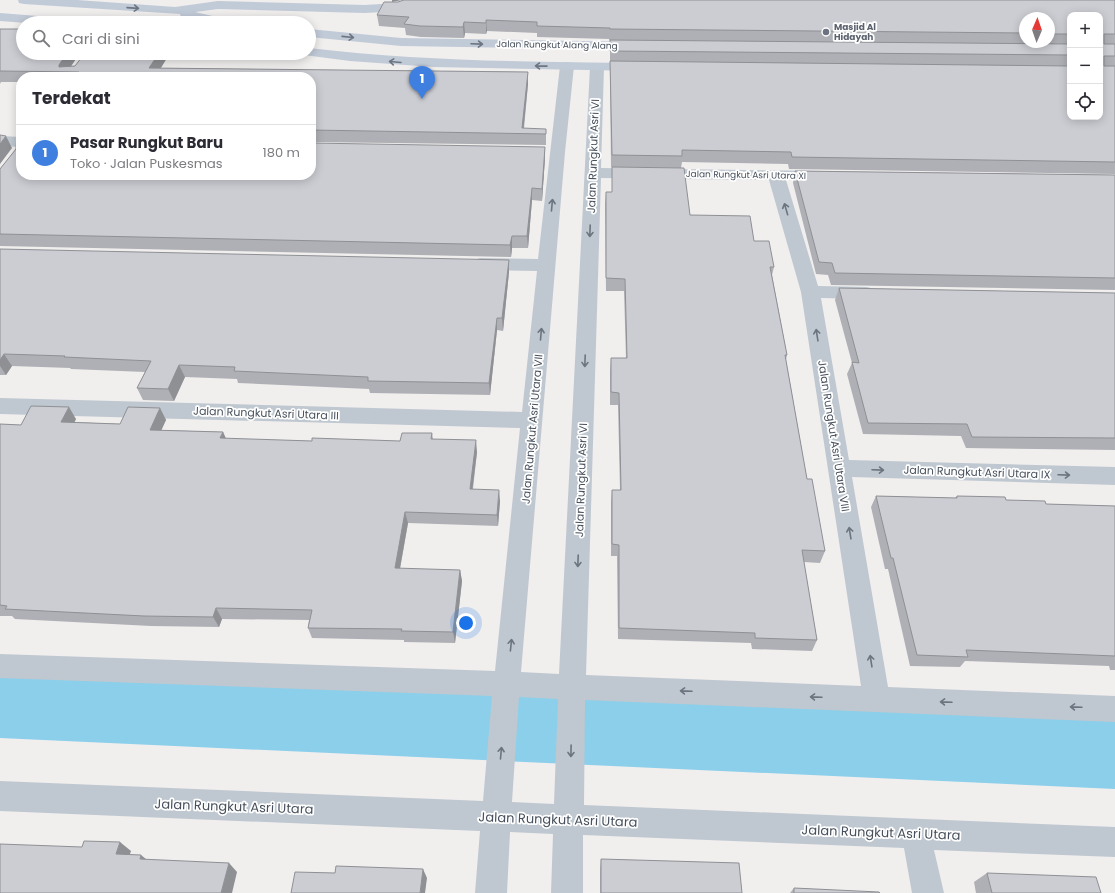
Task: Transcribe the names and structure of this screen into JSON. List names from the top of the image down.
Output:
{
  "streets": {
    "street": [
      "Jalan Rungkut Alang Alang",
      "Jalan Rungkut Asri VI",
      "Jalan Rungkut Asri Utara XI",
      "Jalan Rungkut Asri Utara III",
      "Jalan Rungkut Asri Utara VII",
      "Jalan Rungkut Asri Utara VIII",
      "Jalan Rungkut Asri Utara IX",
      "Jalan Rungkut Asri Utara"
    ]
  },
  "crossings": [
    ["Jalan Rungkut Alang Alang", "Jalan Rungkut Asri VI"],
    ["Jalan Rungkut Alang Alang", "Jalan Rungkut Asri Utara VII"],
    ["Jalan Rungkut Asri VI", "Jalan Rungkut Asri Utara XI"],
    ["Jalan Rungkut Asri VI", "Jalan Rungkut Asri Utara"],
    ["Jalan Rungkut Asri Utara XI", "Jalan Rungkut Asri Utara VIII"],
    ["Jalan Rungkut Asri Utara III", "Jalan Rungkut Asri Utara VII"],
    ["Jalan Rungkut Asri Utara VII", "Jalan Rungkut Asri Utara"],
    ["Jalan Rungkut Asri Utara VIII", "Jalan Rungkut Asri Utara IX"]
  ],
  "one_way": [
    "Jalan Rungkut Asri VI",
    "Jalan Rungkut Asri Utara VII",
    "Jalan Rungkut Asri Utara VIII",
    "Jalan Rungkut Asri Utara IX"
  ],
  "places": ["Masjid Al Hidayah"],
  "north": "top",
  "page": {
    "map_buttons": ["+", "−"],
    "search": "Cari di sini",
    "pins": "1",
    "heading": "Terdekat",
    "list": [
      {
        "mark": "1",
        "name": "Pasar Rungkut Baru",
        "note": "Toko · Jalan Puskesmas",
        "value": "180 m"
      }
    ]
  }
}
